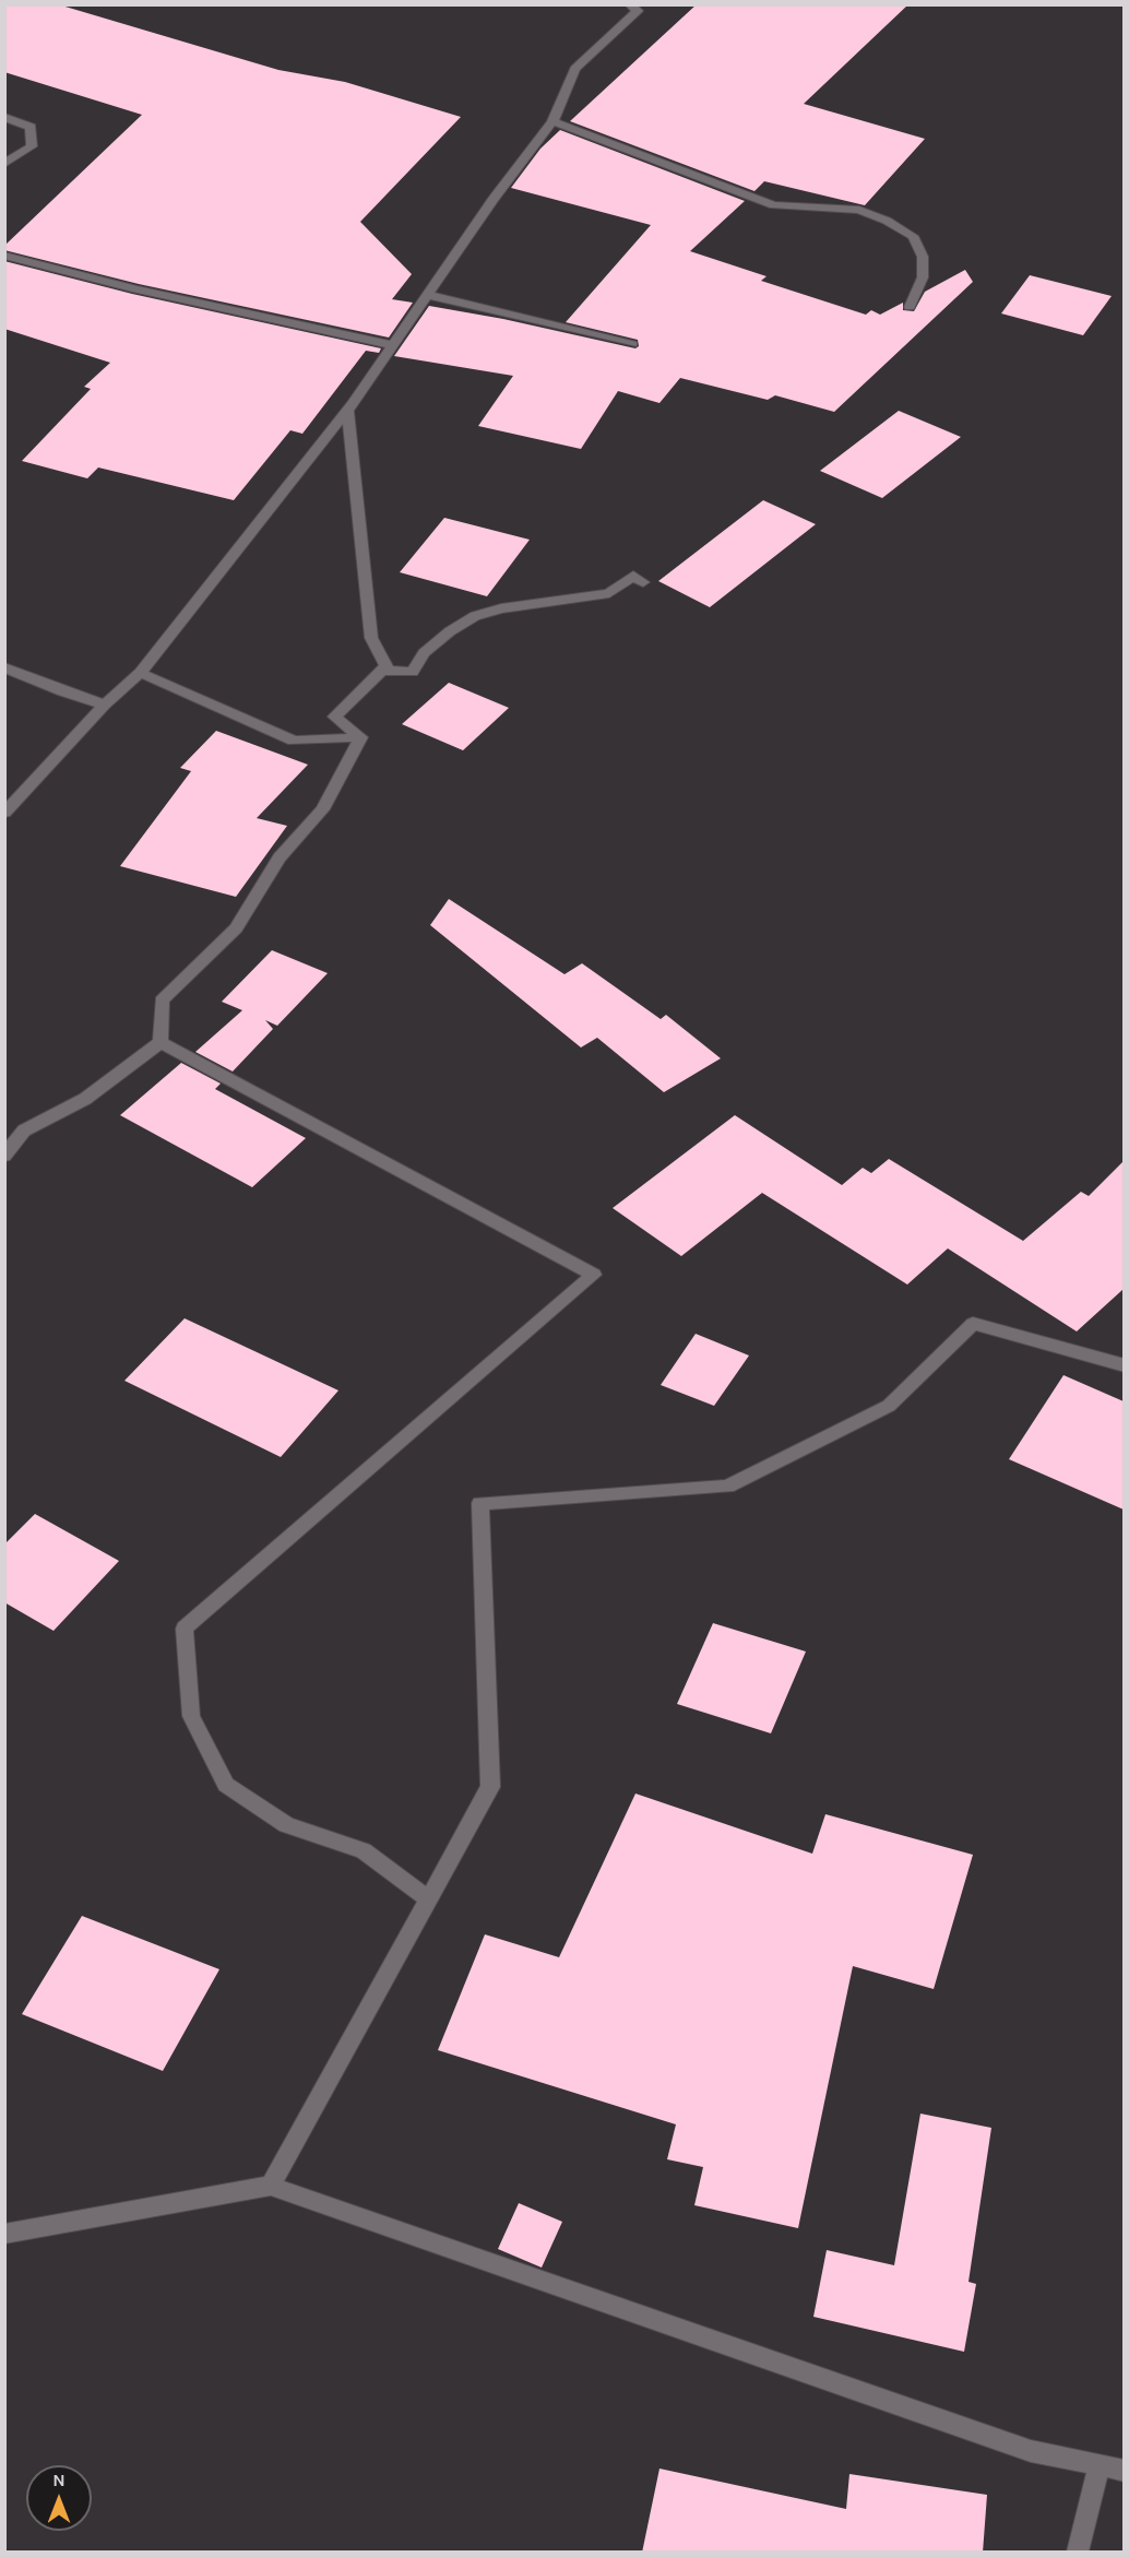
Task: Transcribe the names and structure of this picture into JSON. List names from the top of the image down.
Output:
{
  "north": "top"
}
